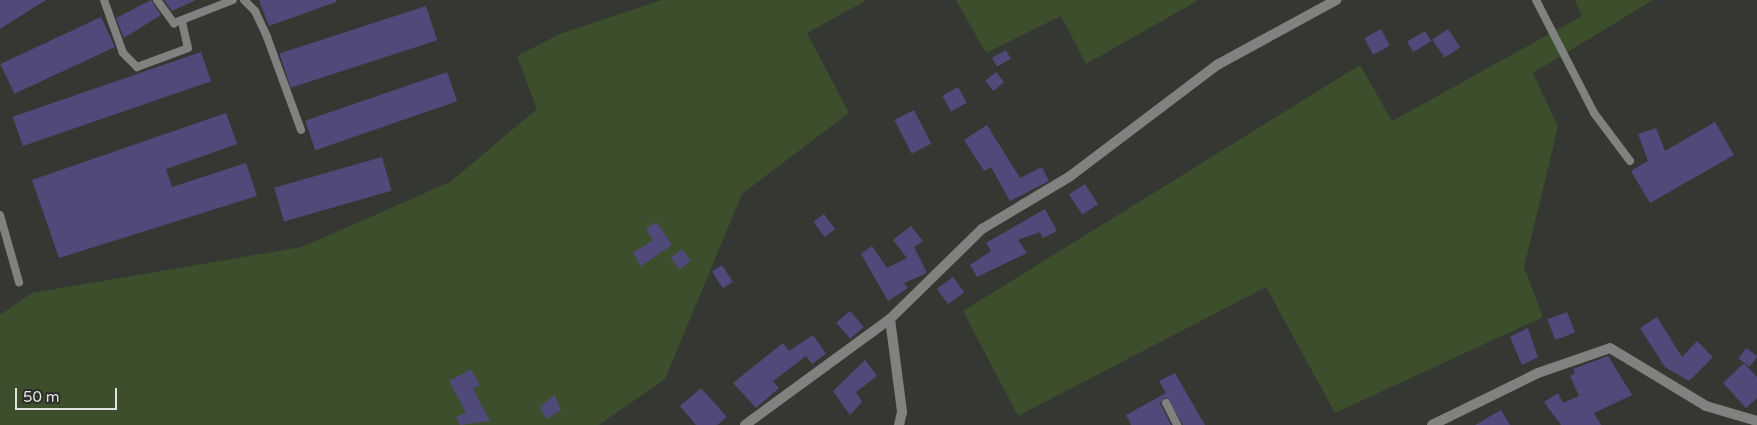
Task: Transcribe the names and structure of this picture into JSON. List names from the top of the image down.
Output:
{
  "scale_bar": "50 m"
}
